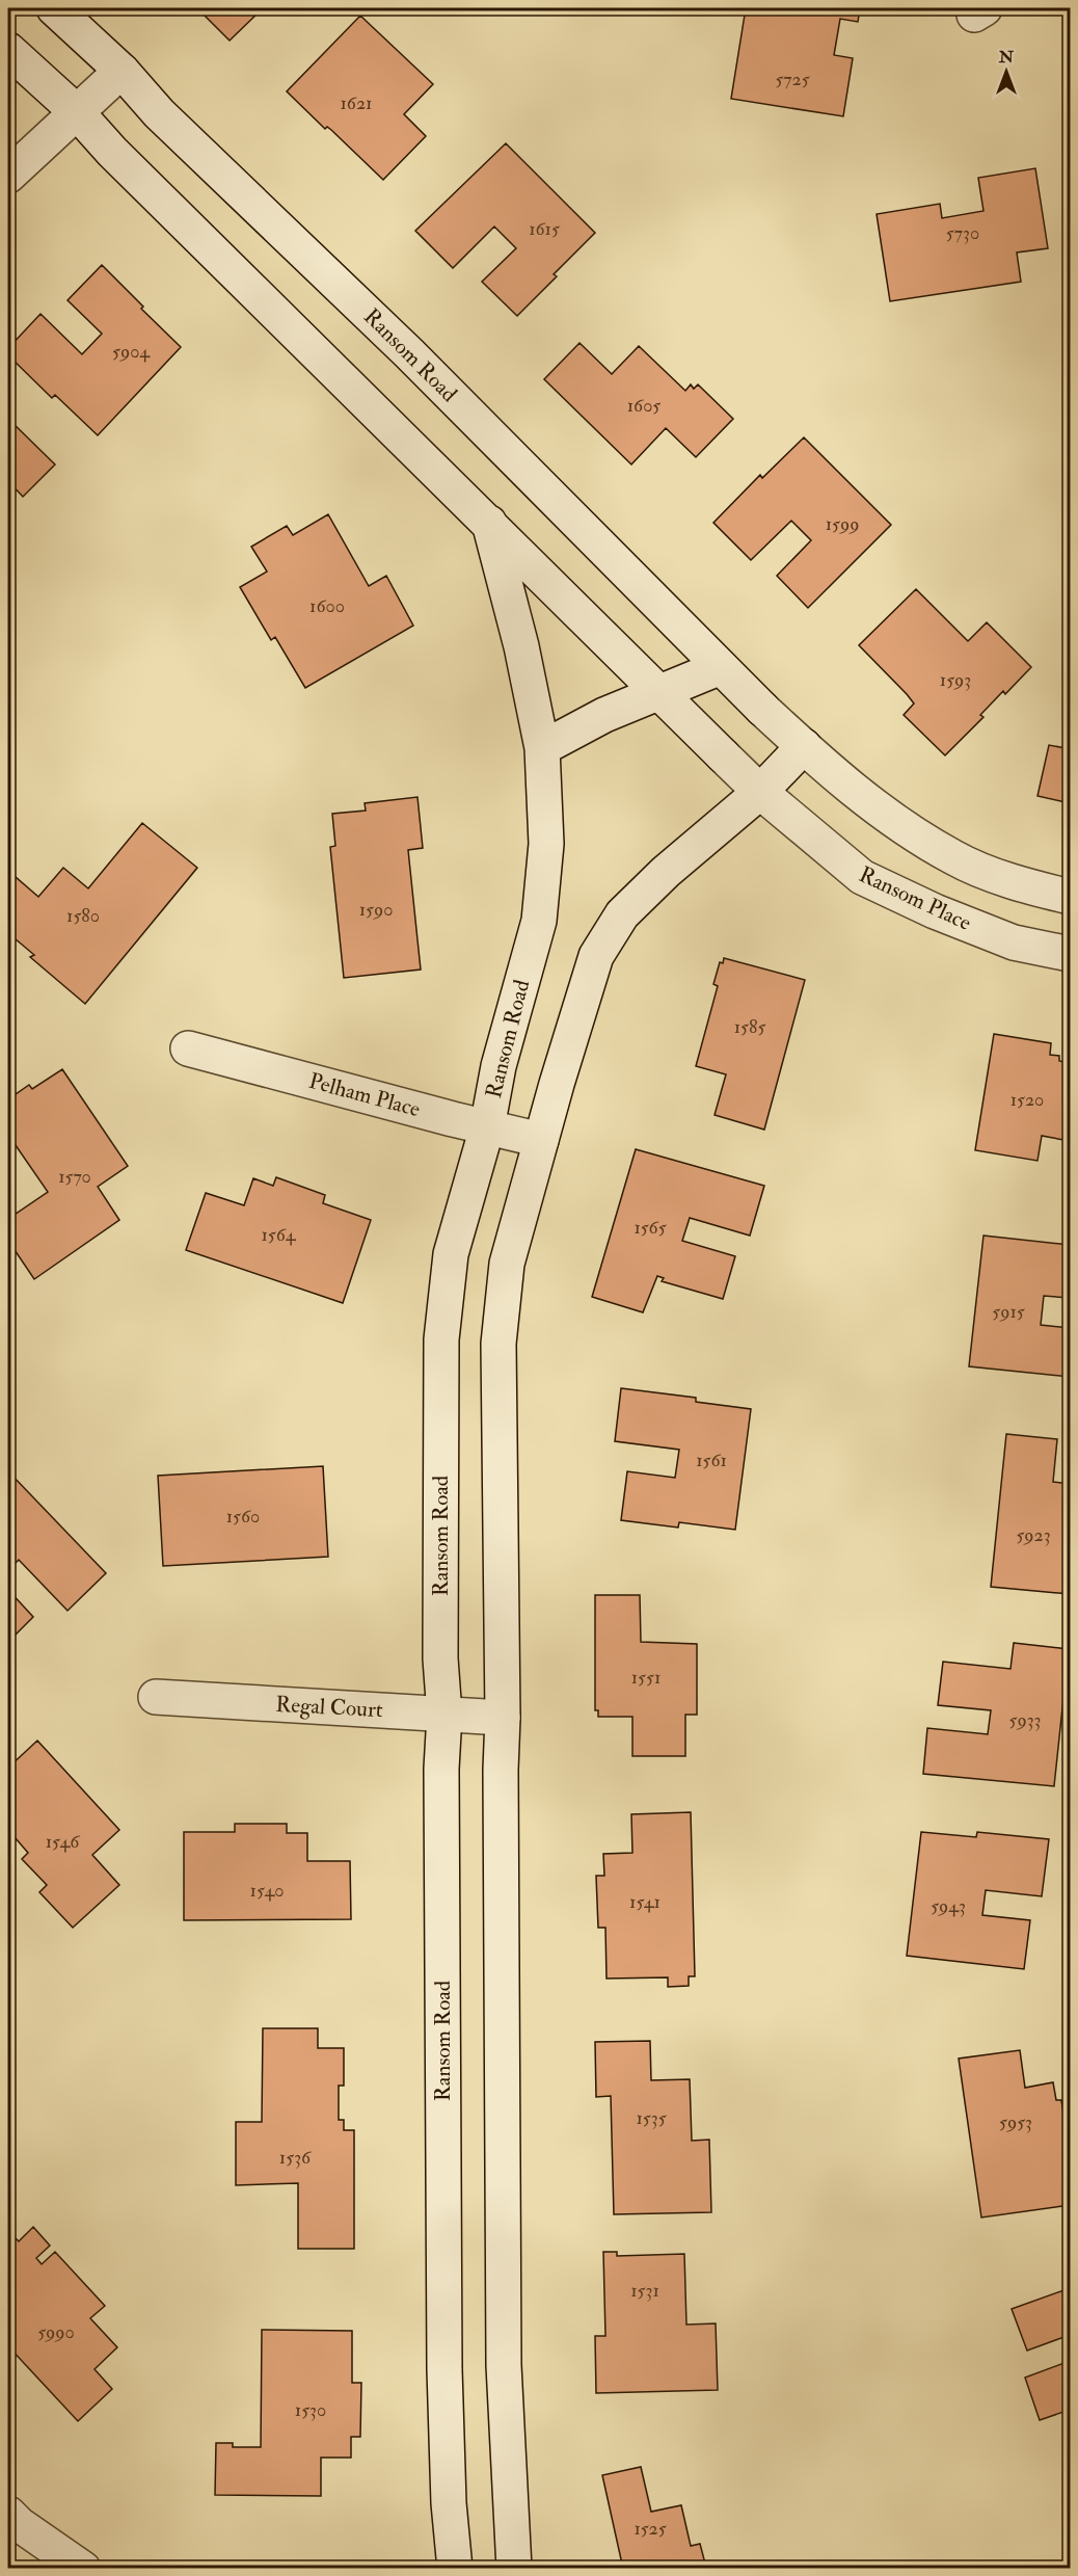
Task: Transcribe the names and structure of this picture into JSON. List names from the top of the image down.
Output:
{
  "streets": {
    "street": [
      "Ransom Road",
      "Ransom Place",
      "Pelham Place",
      "Regal Court"
    ]
  },
  "crossings": [
    ["Ransom Road", "Pelham Place"],
    ["Ransom Road", "Regal Court"]
  ],
  "house_numbers": [
    "5725",
    "1621",
    "1615",
    "5730",
    "5904",
    "1605",
    "1599",
    "1600",
    "1593",
    "1590",
    "1580",
    "1585",
    "1520",
    "1570",
    "1565",
    "1564",
    "5915",
    "1561",
    "1560",
    "5923",
    "1551",
    "5933",
    "1546",
    "1540",
    "1541",
    "5943",
    "1535",
    "5953",
    "1536",
    "1531",
    "5990",
    "1530",
    "1525"
  ],
  "north": "top"
}
